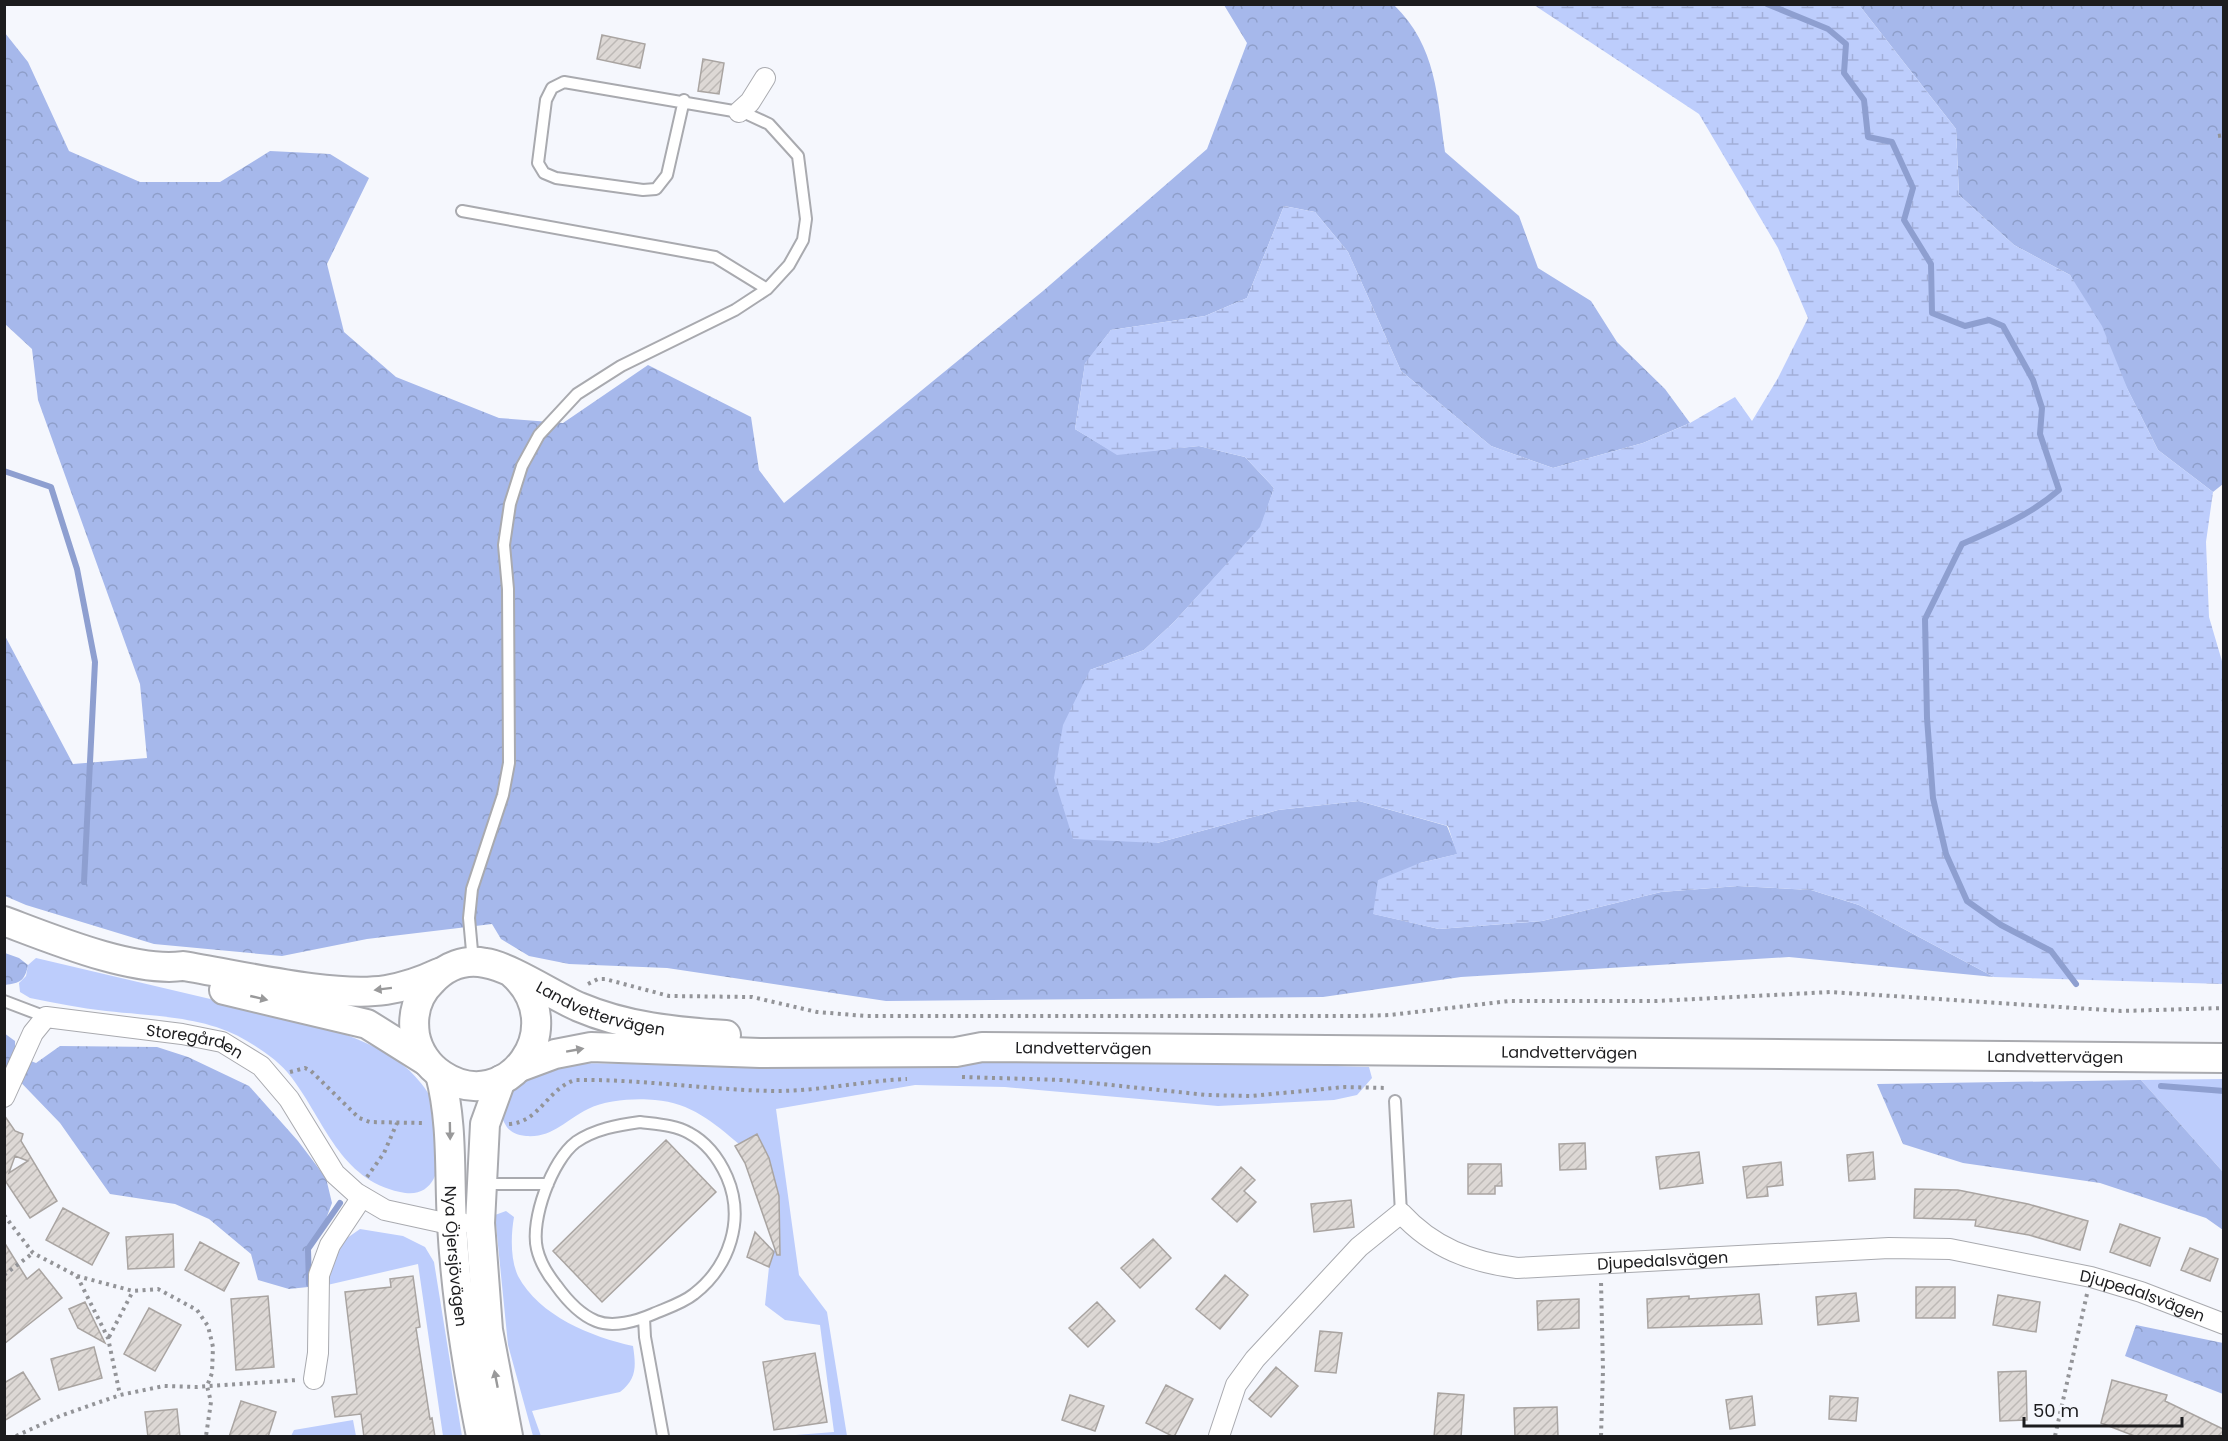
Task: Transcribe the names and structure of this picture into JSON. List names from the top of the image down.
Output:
{
  "streets": {
    "street": [
      "Landvettervägen",
      "Storegården",
      "Nya Öjersjövägen",
      "Djupedalsvägen"
    ]
  },
  "crossings": [
    ["Landvettervägen", "Nya Öjersjövägen"],
    ["Storegården", "Nya Öjersjövägen"]
  ],
  "scale_bar": "50 m"
}
